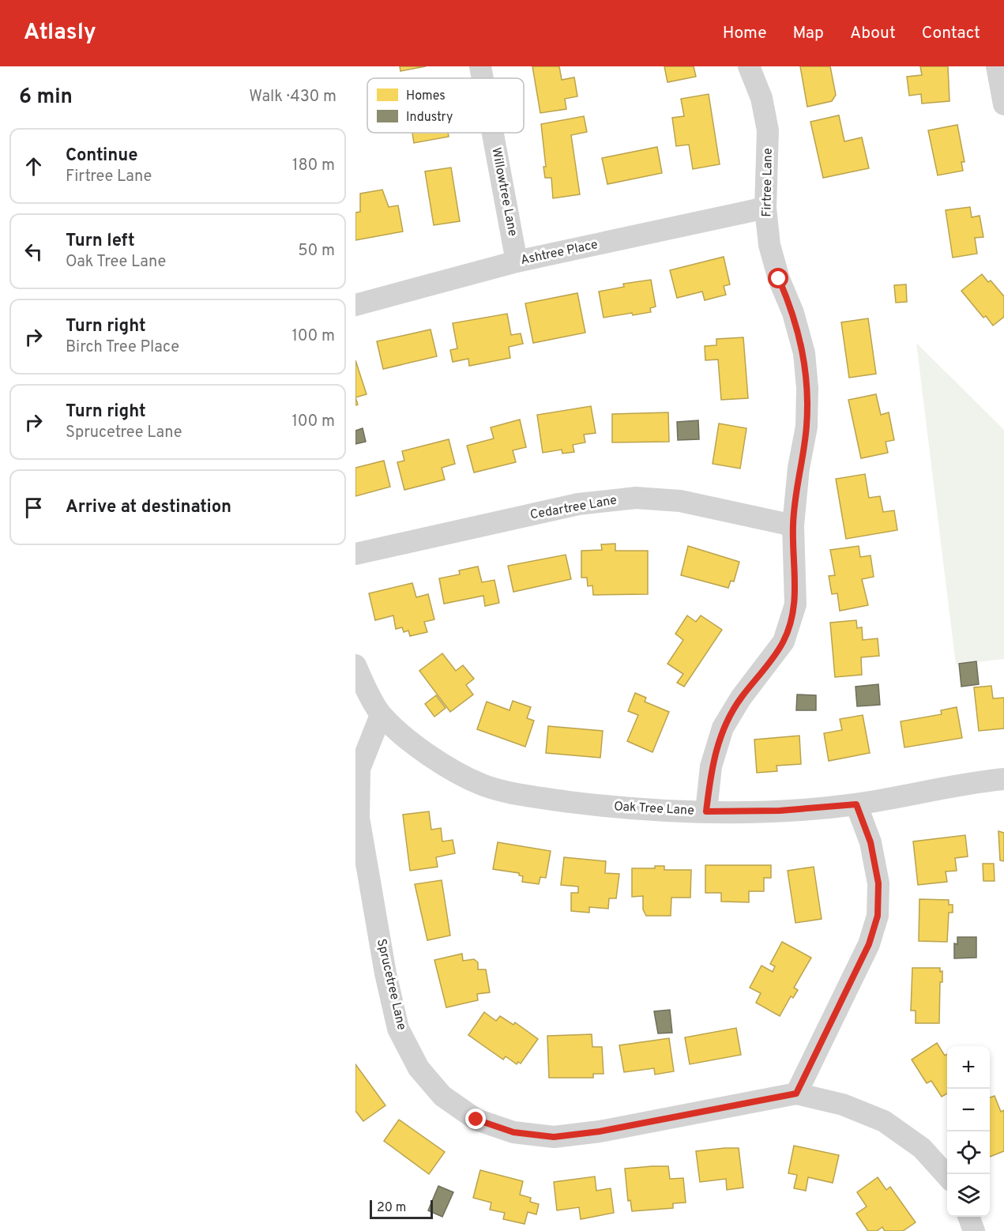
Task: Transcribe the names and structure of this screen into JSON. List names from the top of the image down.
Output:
{
  "streets": {
    "street": [
      "Firtree Lane",
      "Willowtree Lane",
      "Ashtree Place",
      "Cedartree Lane",
      "Oak Tree Lane",
      "Sprucetree Lane"
    ]
  },
  "crossings": [
    ["Firtree Lane", "Ashtree Place"],
    ["Firtree Lane", "Cedartree Lane"],
    ["Firtree Lane", "Oak Tree Lane"],
    ["Willowtree Lane", "Ashtree Place"],
    ["Oak Tree Lane", "Sprucetree Lane"]
  ],
  "legend": ["Homes", "Industry"],
  "scale_bar": "20 m",
  "page": {
    "header": "Atlasly",
    "nav": [
      "Home",
      "Map",
      "About",
      "Contact"
    ],
    "heading": ["6 min", "Walk · 430 m"],
    "list": [
      ["Continue", "Firtree Lane", "180 m"],
      ["Turn left", "Oak Tree Lane", "50 m"],
      ["Turn right", "Birch Tree Place", "100 m"],
      ["Turn right", "Sprucetree Lane", "100 m"],
      "Arrive at destination"
    ],
    "map_buttons": ["+", "−"],
    "scale": "20 m"
  }
}
